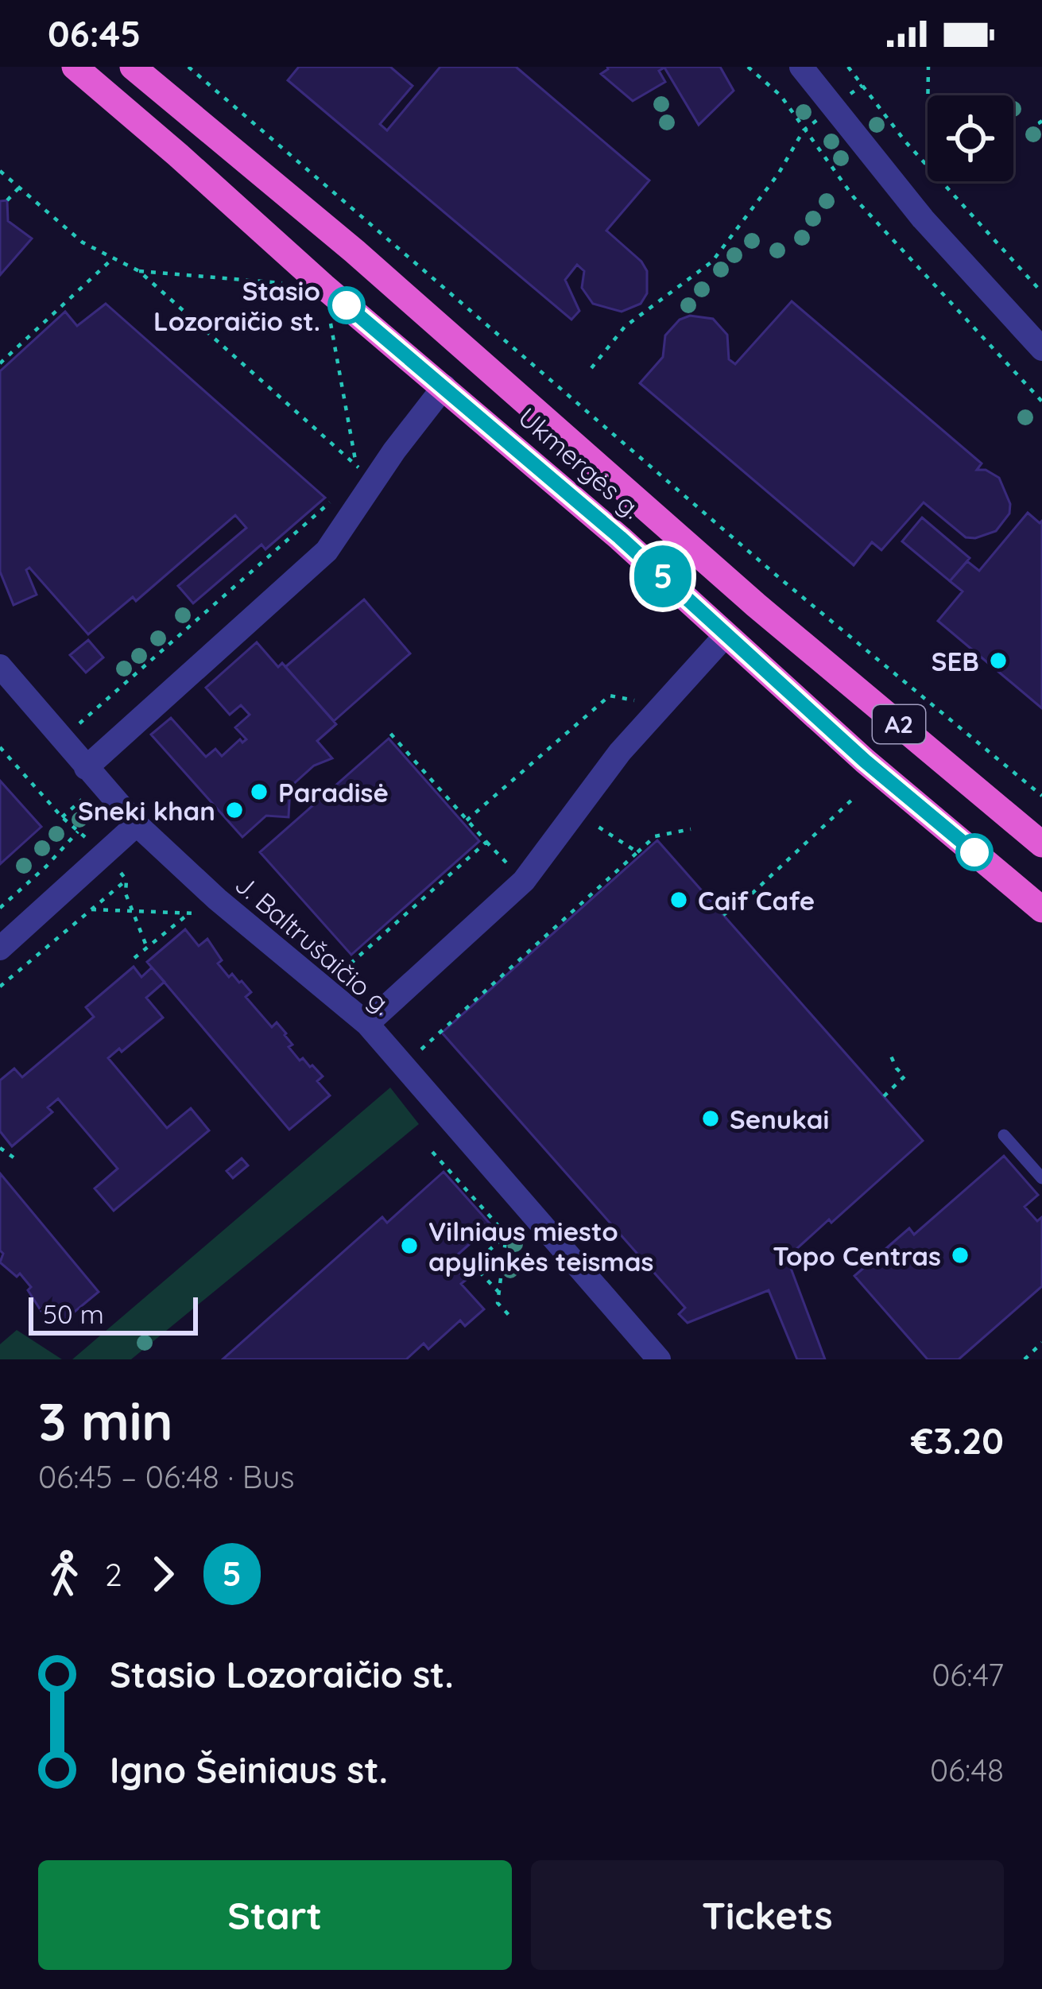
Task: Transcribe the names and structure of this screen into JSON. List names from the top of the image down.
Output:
{
  "streets": {
    "highway": ["Ukmergės g.", "A2"],
    "street": ["J. Baltrušaičio g."]
  },
  "places": [
    "Stasio Lozoraičio st.",
    "SEB",
    "Paradisė",
    "Sneki khan",
    "Caif Cafe",
    "Senukai",
    "Vilniaus miesto apylinkės teismas",
    "Topo Centras"
  ],
  "lines": ["bus line 5"],
  "scale_bar": "50 m",
  "page": {
    "status": "06:45",
    "on_map": "5",
    "scale": "50 m",
    "heading": ["3 min", "06:45 – 06:48 · Bus", "€3.20"],
    "legs": ["2", "5"],
    "list": [
      {
        "name": "Stasio Lozoraičio st.",
        "value": "06:47"
      },
      {
        "name": "Igno Šeiniaus st.",
        "value": "06:48"
      }
    ],
    "buttons": ["Start", "Tickets"]
  }
}
